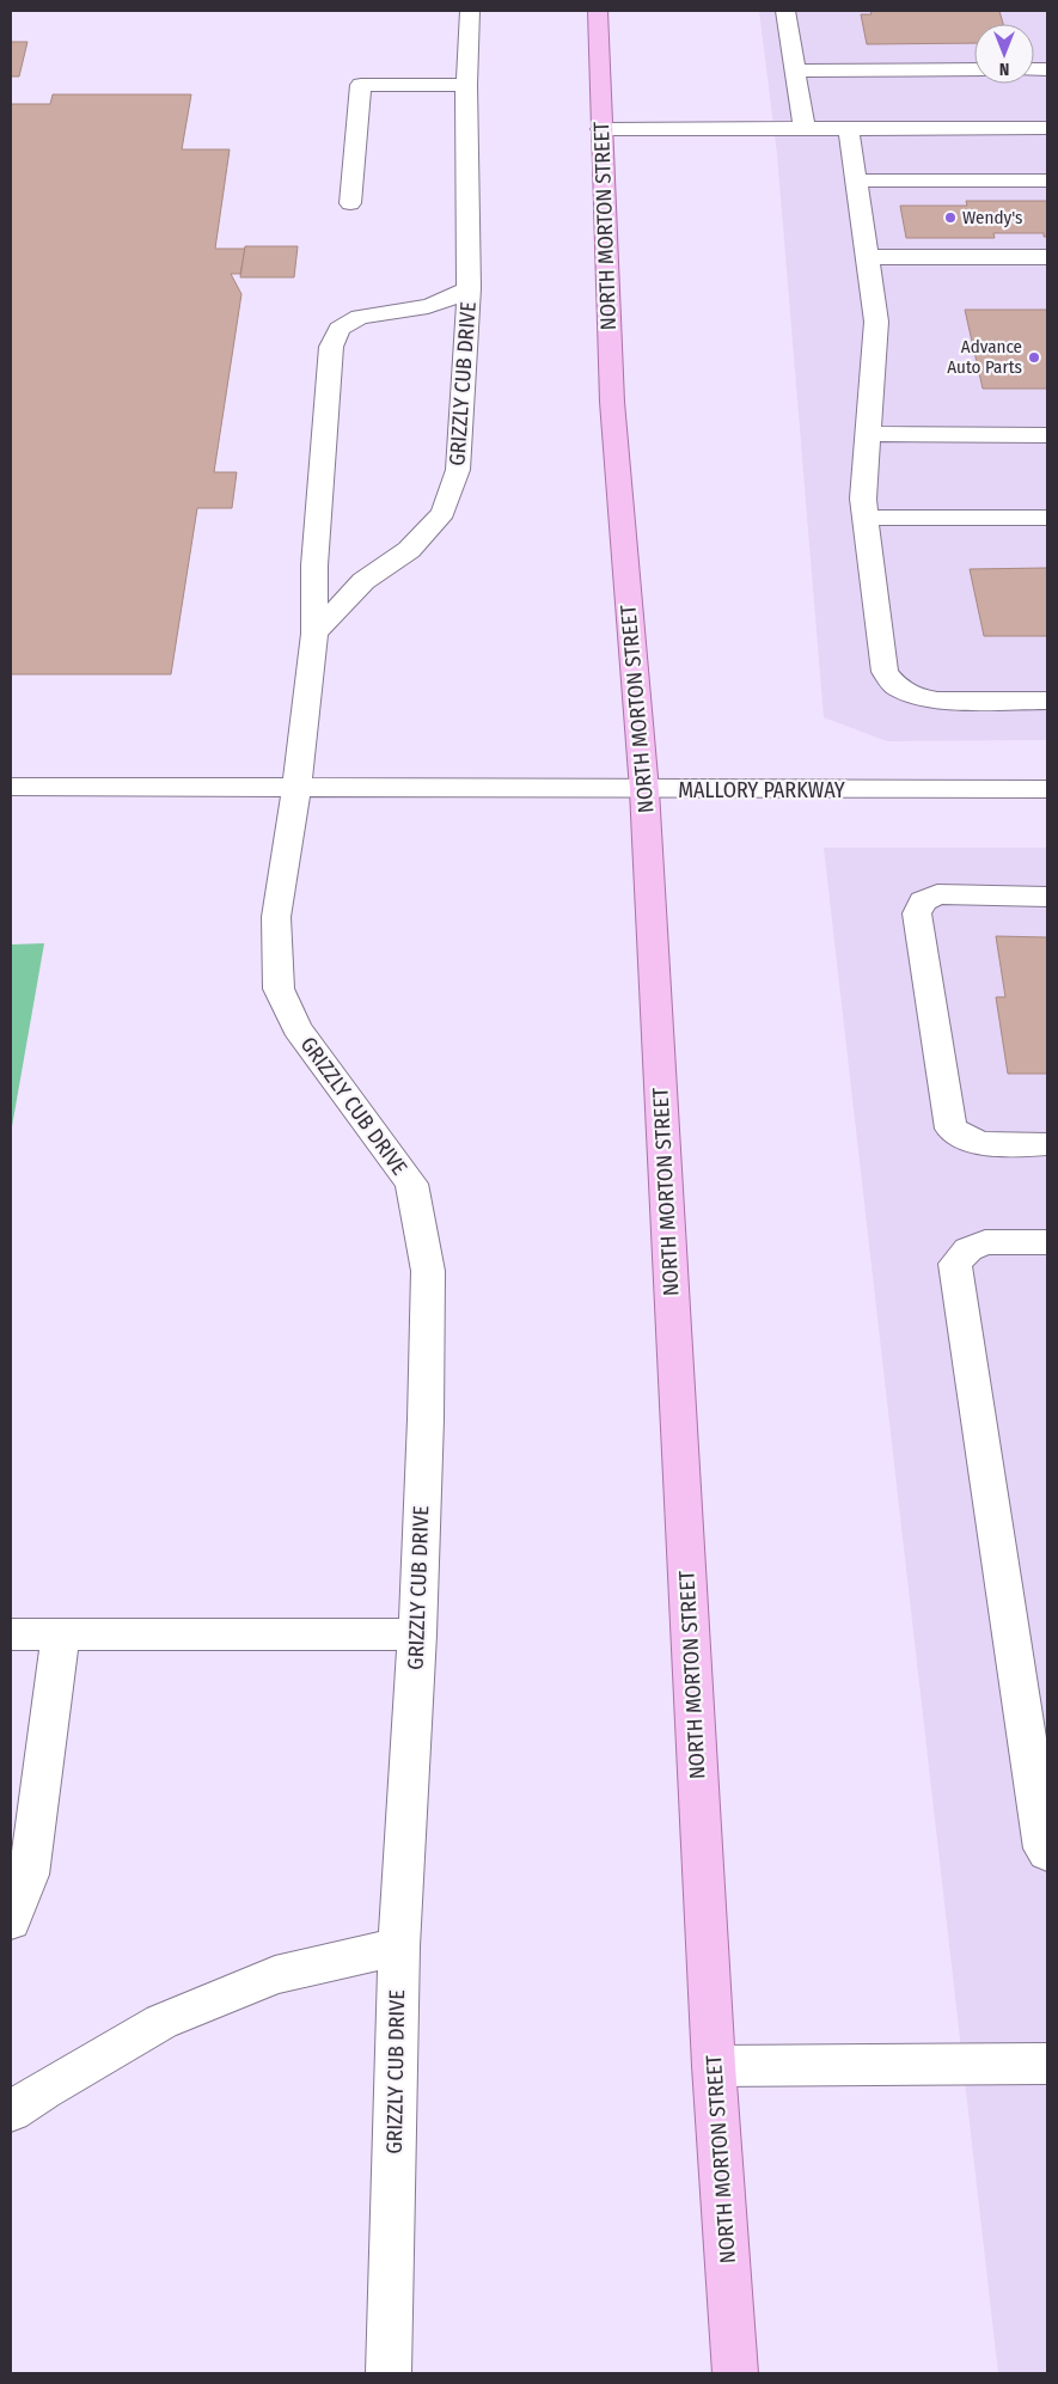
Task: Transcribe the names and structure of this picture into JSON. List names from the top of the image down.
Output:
{
  "streets": {
    "main road": ["NORTH MORTON STREET"],
    "street": ["GRIZZLY CUB DRIVE", "MALLORY PARKWAY"]
  },
  "crossings": [
    ["NORTH MORTON STREET", "MALLORY PARKWAY"],
    ["GRIZZLY CUB DRIVE", "MALLORY PARKWAY"]
  ],
  "places": ["Wendy's", "Advance Auto Parts"],
  "north": "bottom"
}
